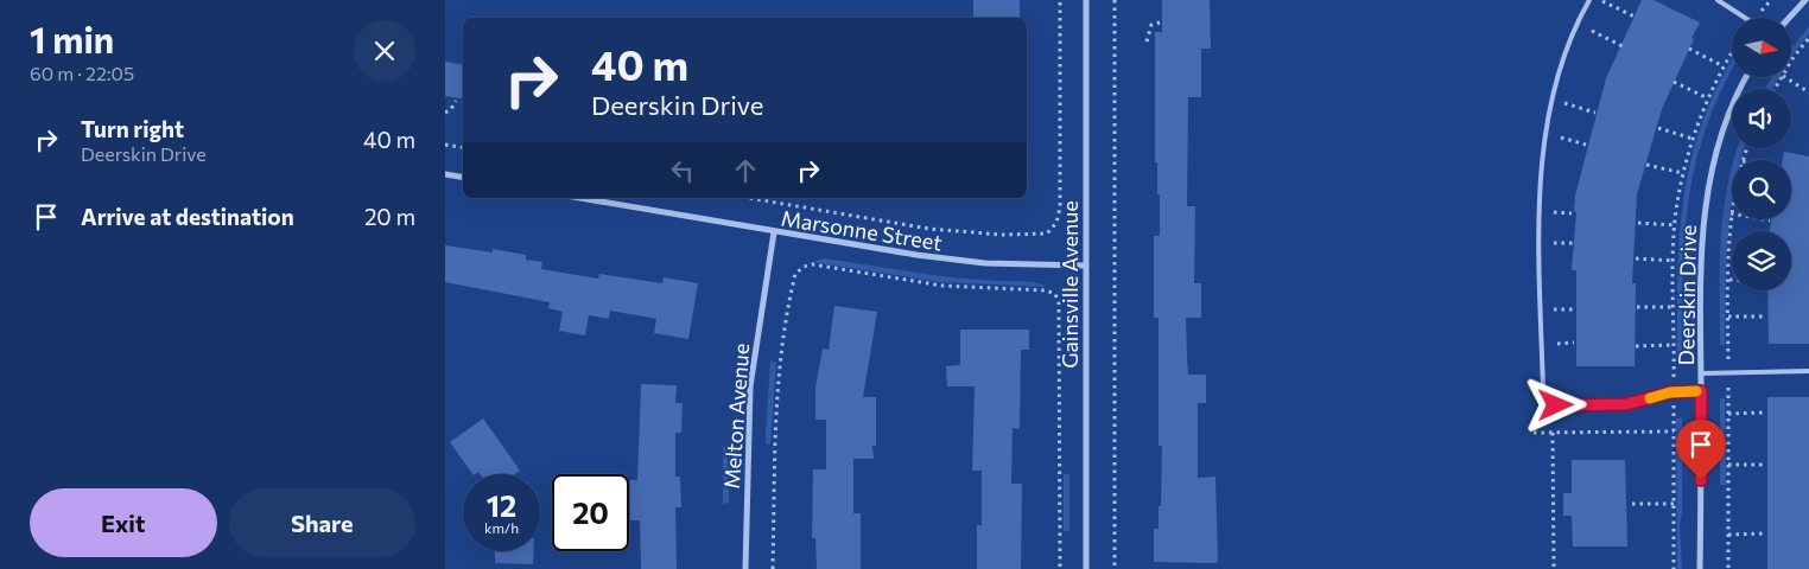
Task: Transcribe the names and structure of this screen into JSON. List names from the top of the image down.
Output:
{
  "streets": {
    "street": [
      "Marsonne Street",
      "Gainsville Avenue",
      "Deerskin Drive",
      "Melton Avenue"
    ]
  },
  "crossings": [
    ["Marsonne Street", "Gainsville Avenue"],
    ["Marsonne Street", "Melton Avenue"]
  ],
  "north": "right",
  "page": {
    "heading": ["1 min", "60 m · 22:05"],
    "turn": ["40 m", "Deerskin Drive"],
    "list": [
      {
        "name": "Turn right",
        "note": "Deerskin Drive",
        "value": "40 m"
      },
      {
        "name": "Arrive at destination",
        "value": "20 m"
      }
    ],
    "speed": "12 km/h",
    "limit": "20",
    "buttons": ["Exit", "Share"]
  }
}
